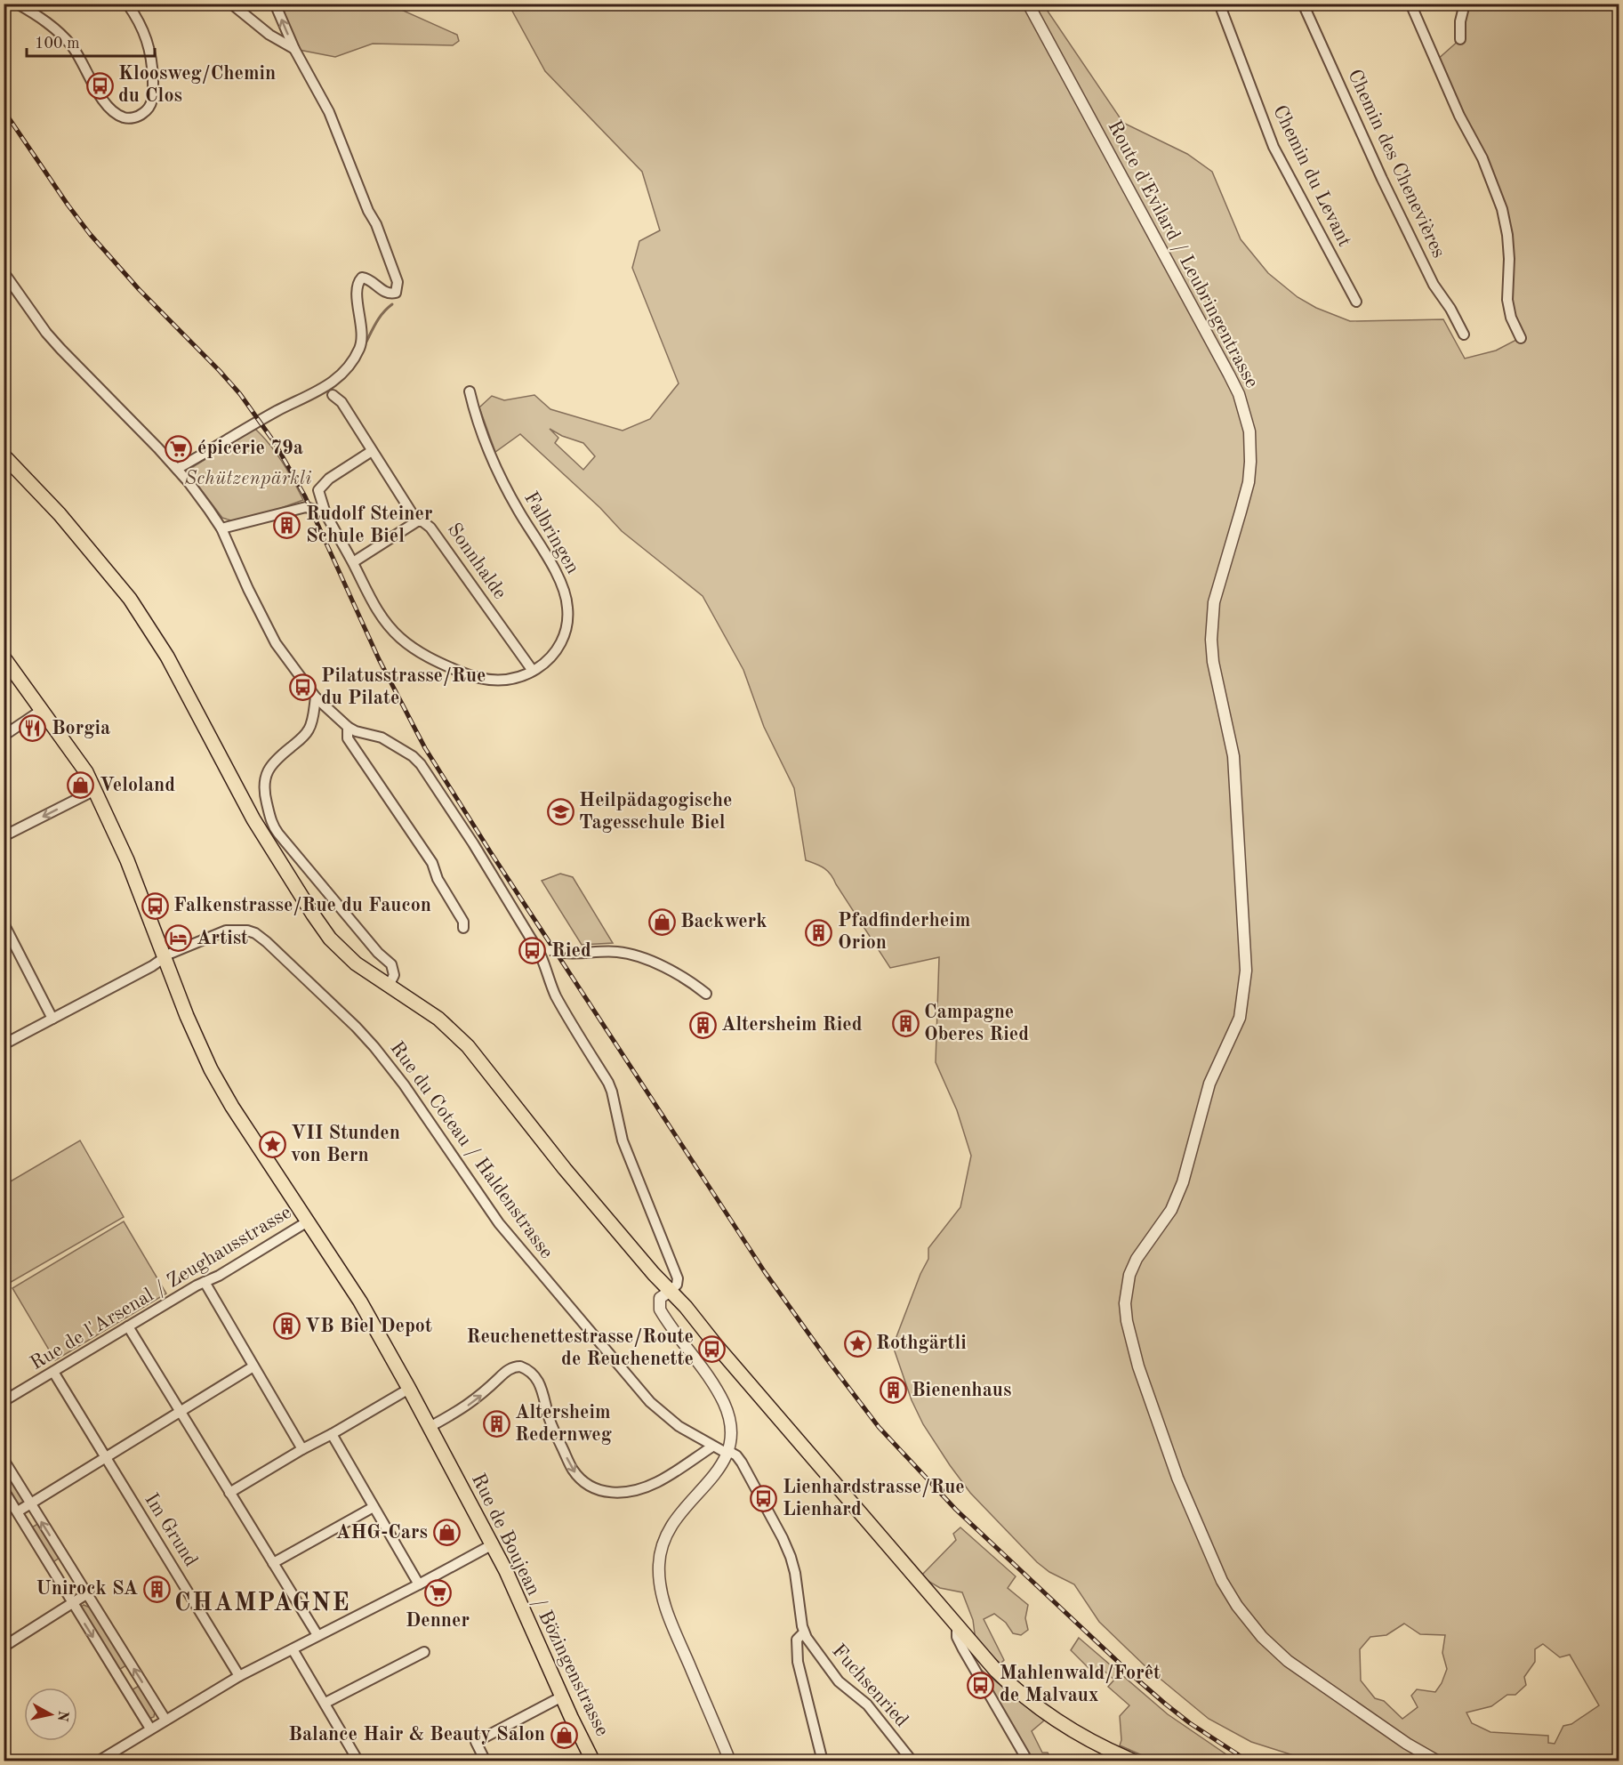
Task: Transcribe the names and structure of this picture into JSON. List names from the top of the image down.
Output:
{
  "streets": {
    "main road": ["Rue de Boujean / Bözingenstrasse"],
    "street": [
      "Chemin des Chenevières",
      "Chemin du Levant",
      "Route d'Evilard / Leubringentrasse",
      "Falbringen",
      "Sonnhalde",
      "Rue du Coteau / Haldenstrasse",
      "Rue de l'Arsenal / Zeughausstrasse",
      "Im Grund",
      "Fuchsenried"
    ]
  },
  "crossings": [
    ["Falbringen", "Sonnhalde"],
    ["Rue du Coteau / Haldenstrasse", "Rue de Boujean / Bözingenstrasse"],
    ["Rue de l'Arsenal / Zeughausstrasse", "Im Grund"],
    ["Rue de l'Arsenal / Zeughausstrasse", "Rue de Boujean / Bözingenstrasse"]
  ],
  "districts": ["CHAMPAGNE"],
  "parks": ["Schützenpärkli"],
  "places": {
    "bus stop": [
      "Kloosweg/Chemin du Clos",
      "Pilatusstrasse/Rue du Pilate",
      "Falkenstrasse/Rue du Faucon",
      "Ried",
      "Reuchenettestrasse/Route de Reuchenette",
      "Lienhardstrasse/Rue Lienhard",
      "Mahlenwald/Forêt de Malvaux"
    ],
    "supermarket": ["épicerie 79a", "Denner"],
    "building": [
      "Rudolf Steiner Schule Biel",
      "Pfadfinderheim Orion",
      "Campagne Oberes Ried",
      "Altersheim Ried",
      "VB Biel Depot",
      "Bienenhaus",
      "Altersheim Redernweg",
      "Unirock SA"
    ],
    "restaurant": ["Borgia"],
    "shop": [
      "Veloland",
      "Backwerk",
      "AHG-Cars",
      "Balance Hair & Beauty Salon"
    ],
    "school or university": ["Heilpädagogische Tagesschule Biel"],
    "hotel": ["Artist"],
    "place": ["VII Stunden von Bern", "Rothgärtli"]
  },
  "scale_bar": "100 m",
  "north": "right"
}
